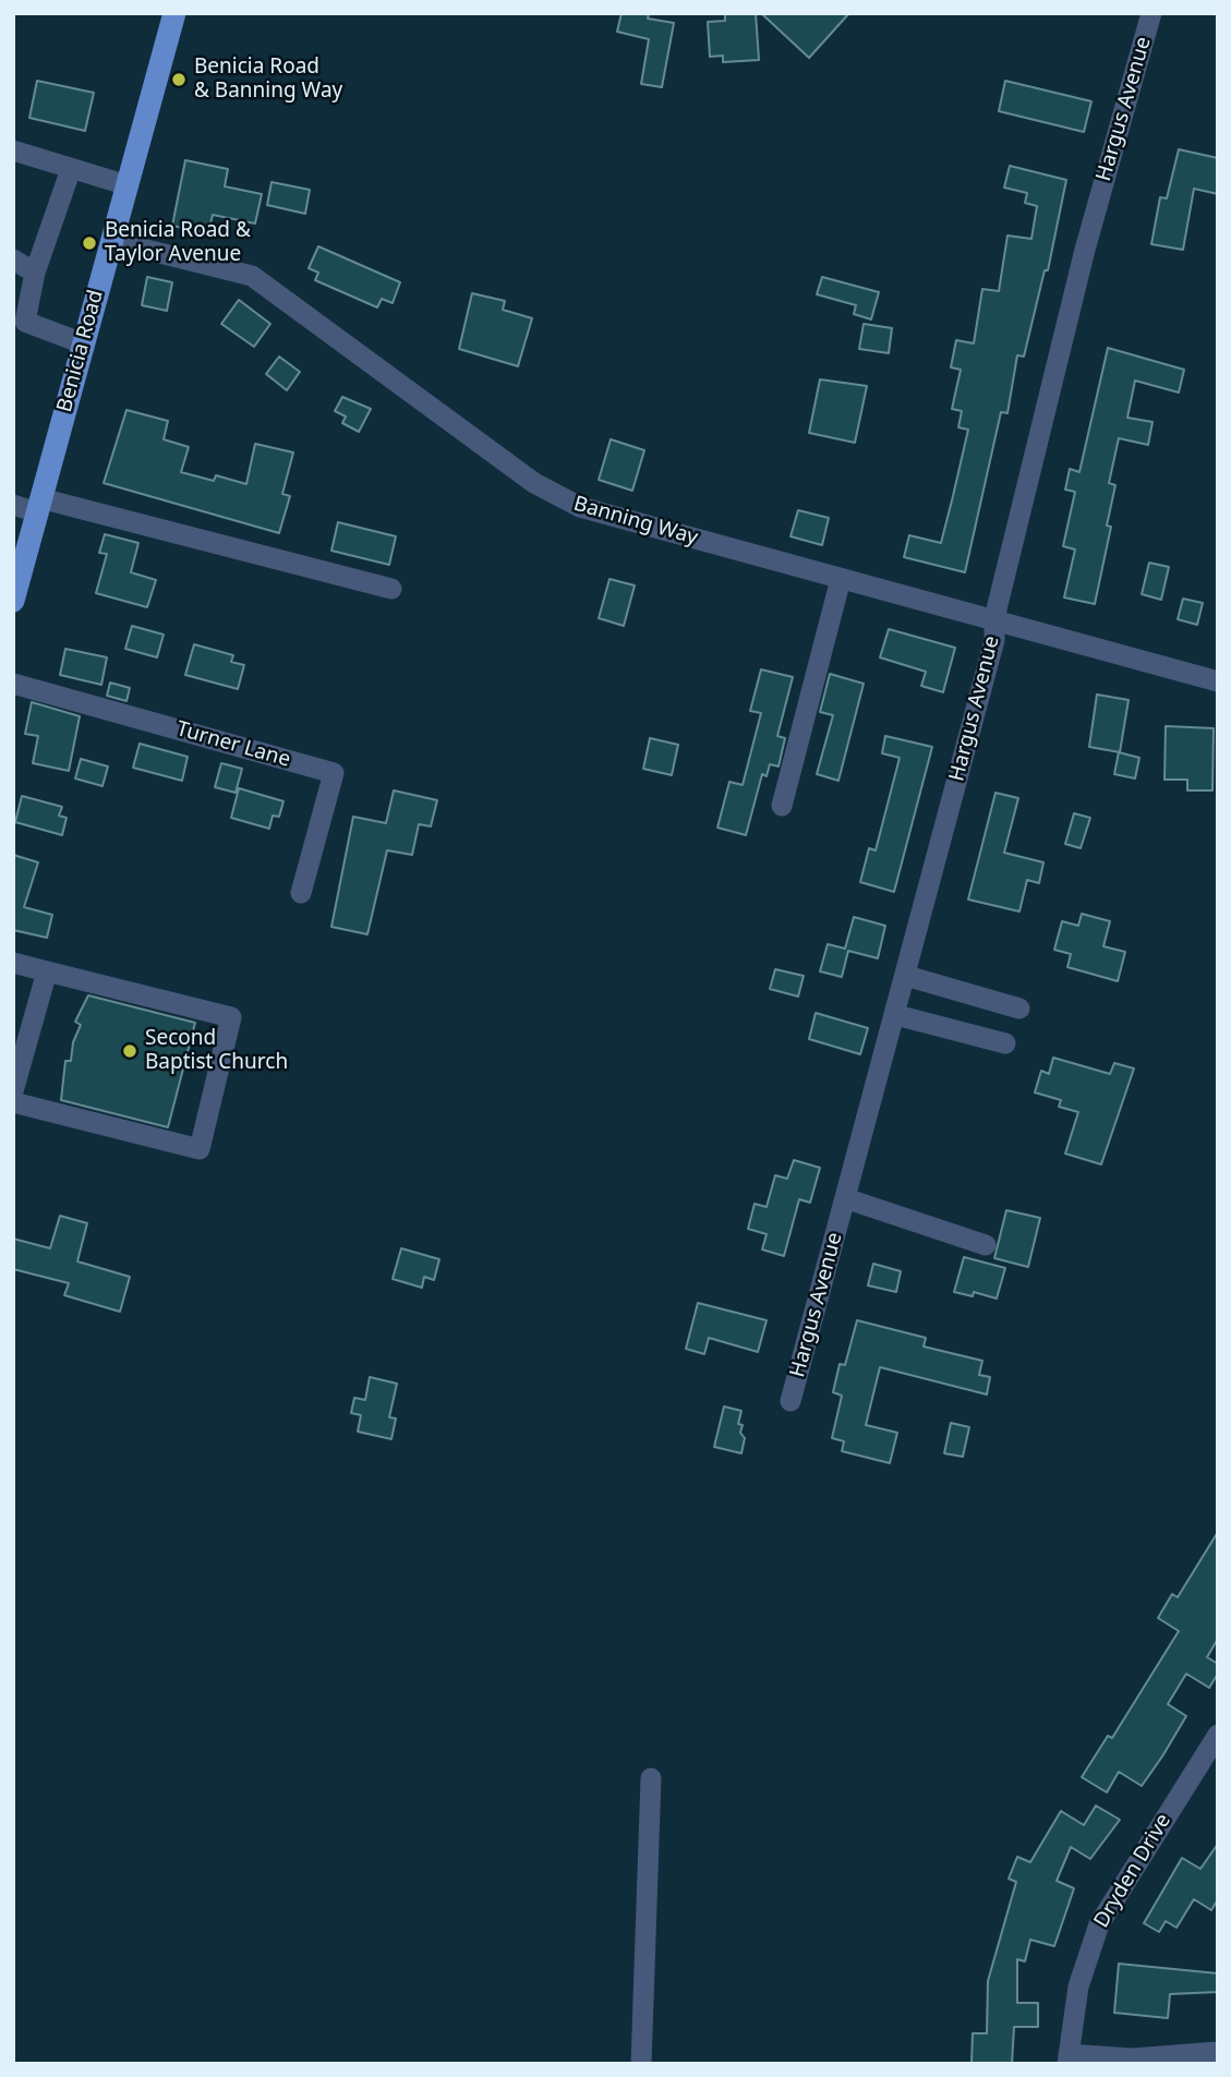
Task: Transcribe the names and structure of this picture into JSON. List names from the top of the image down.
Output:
{
  "streets": {
    "main road": ["Benicia Road"],
    "street": [
      "Hargus Avenue",
      "Banning Way",
      "Turner Lane",
      "Dryden Drive"
    ]
  },
  "crossings": [
    ["Hargus Avenue", "Banning Way"],
    ["Benicia Road", "Banning Way"]
  ],
  "places": ["Benicia Road & Banning Way", "Benicia Road & Taylor Avenue", "Second Baptist Church"]
}
